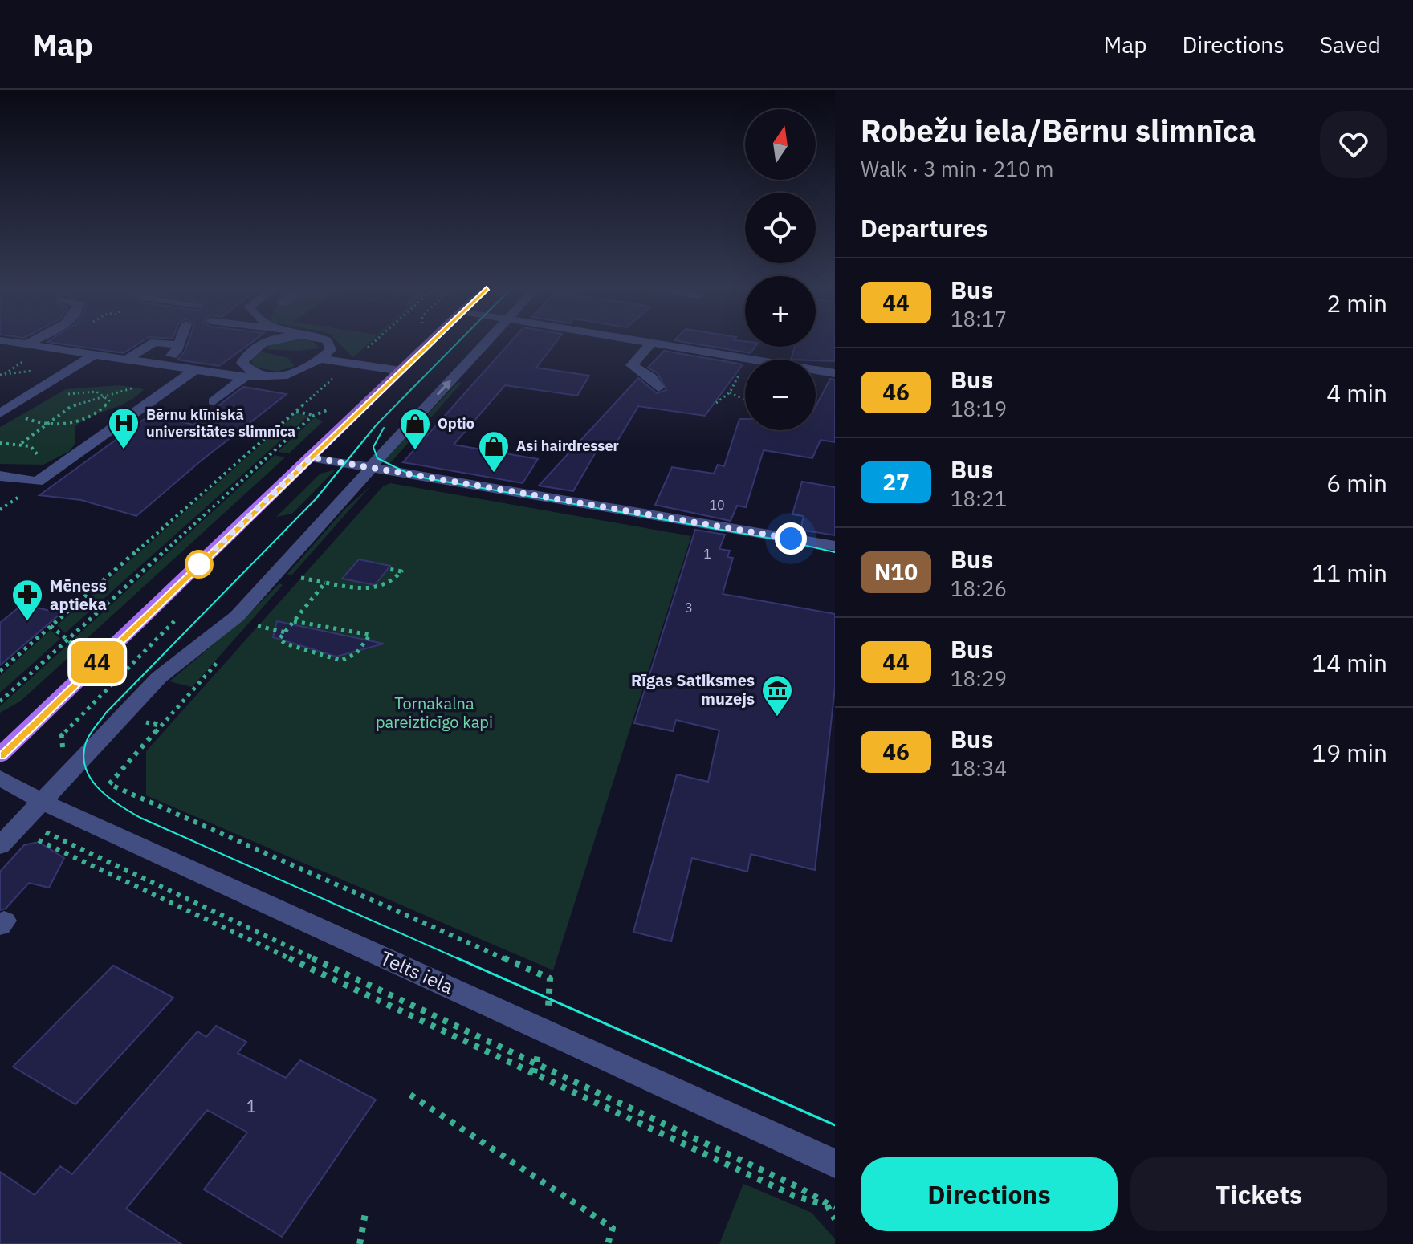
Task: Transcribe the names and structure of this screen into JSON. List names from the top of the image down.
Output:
{
  "streets": {
    "street": ["Telts iela"]
  },
  "parks": ["Torņakalna pareizticīgo kapi"],
  "places": {
    "hospital": ["Bērnu klīniskā universitātes slimnīca"],
    "shop": ["Optio", "Asi hairdresser"],
    "pharmacy": ["Mēness aptieka"],
    "museum": ["Rīgas Satiksmes muzejs"]
  },
  "lines": ["bus line 44"],
  "house_numbers": [
    "10",
    "1",
    "3",
    "1"
  ],
  "north": "top",
  "page": {
    "header": "Map",
    "nav": ["Map", "Directions", "Saved"],
    "on_map": "44",
    "heading": [
      ["Robežu iela/Bērnu slimnīca", "Walk · 3 min · 210 m"],
      "Departures"
    ],
    "map_buttons": ["+", "−"],
    "list": [
      {
        "mark": "44",
        "name": "Bus",
        "note": "18:17",
        "value": "2 min"
      },
      {
        "mark": "46",
        "name": "Bus",
        "note": "18:19",
        "value": "4 min"
      },
      {
        "mark": "27",
        "name": "Bus",
        "note": "18:21",
        "value": "6 min"
      },
      {
        "mark": "N10",
        "name": "Bus",
        "note": "18:26",
        "value": "11 min"
      },
      {
        "mark": "44",
        "name": "Bus",
        "note": "18:29",
        "value": "14 min"
      },
      {
        "mark": "46",
        "name": "Bus",
        "note": "18:34",
        "value": "19 min"
      }
    ],
    "buttons": ["Directions", "Tickets"]
  }
}
